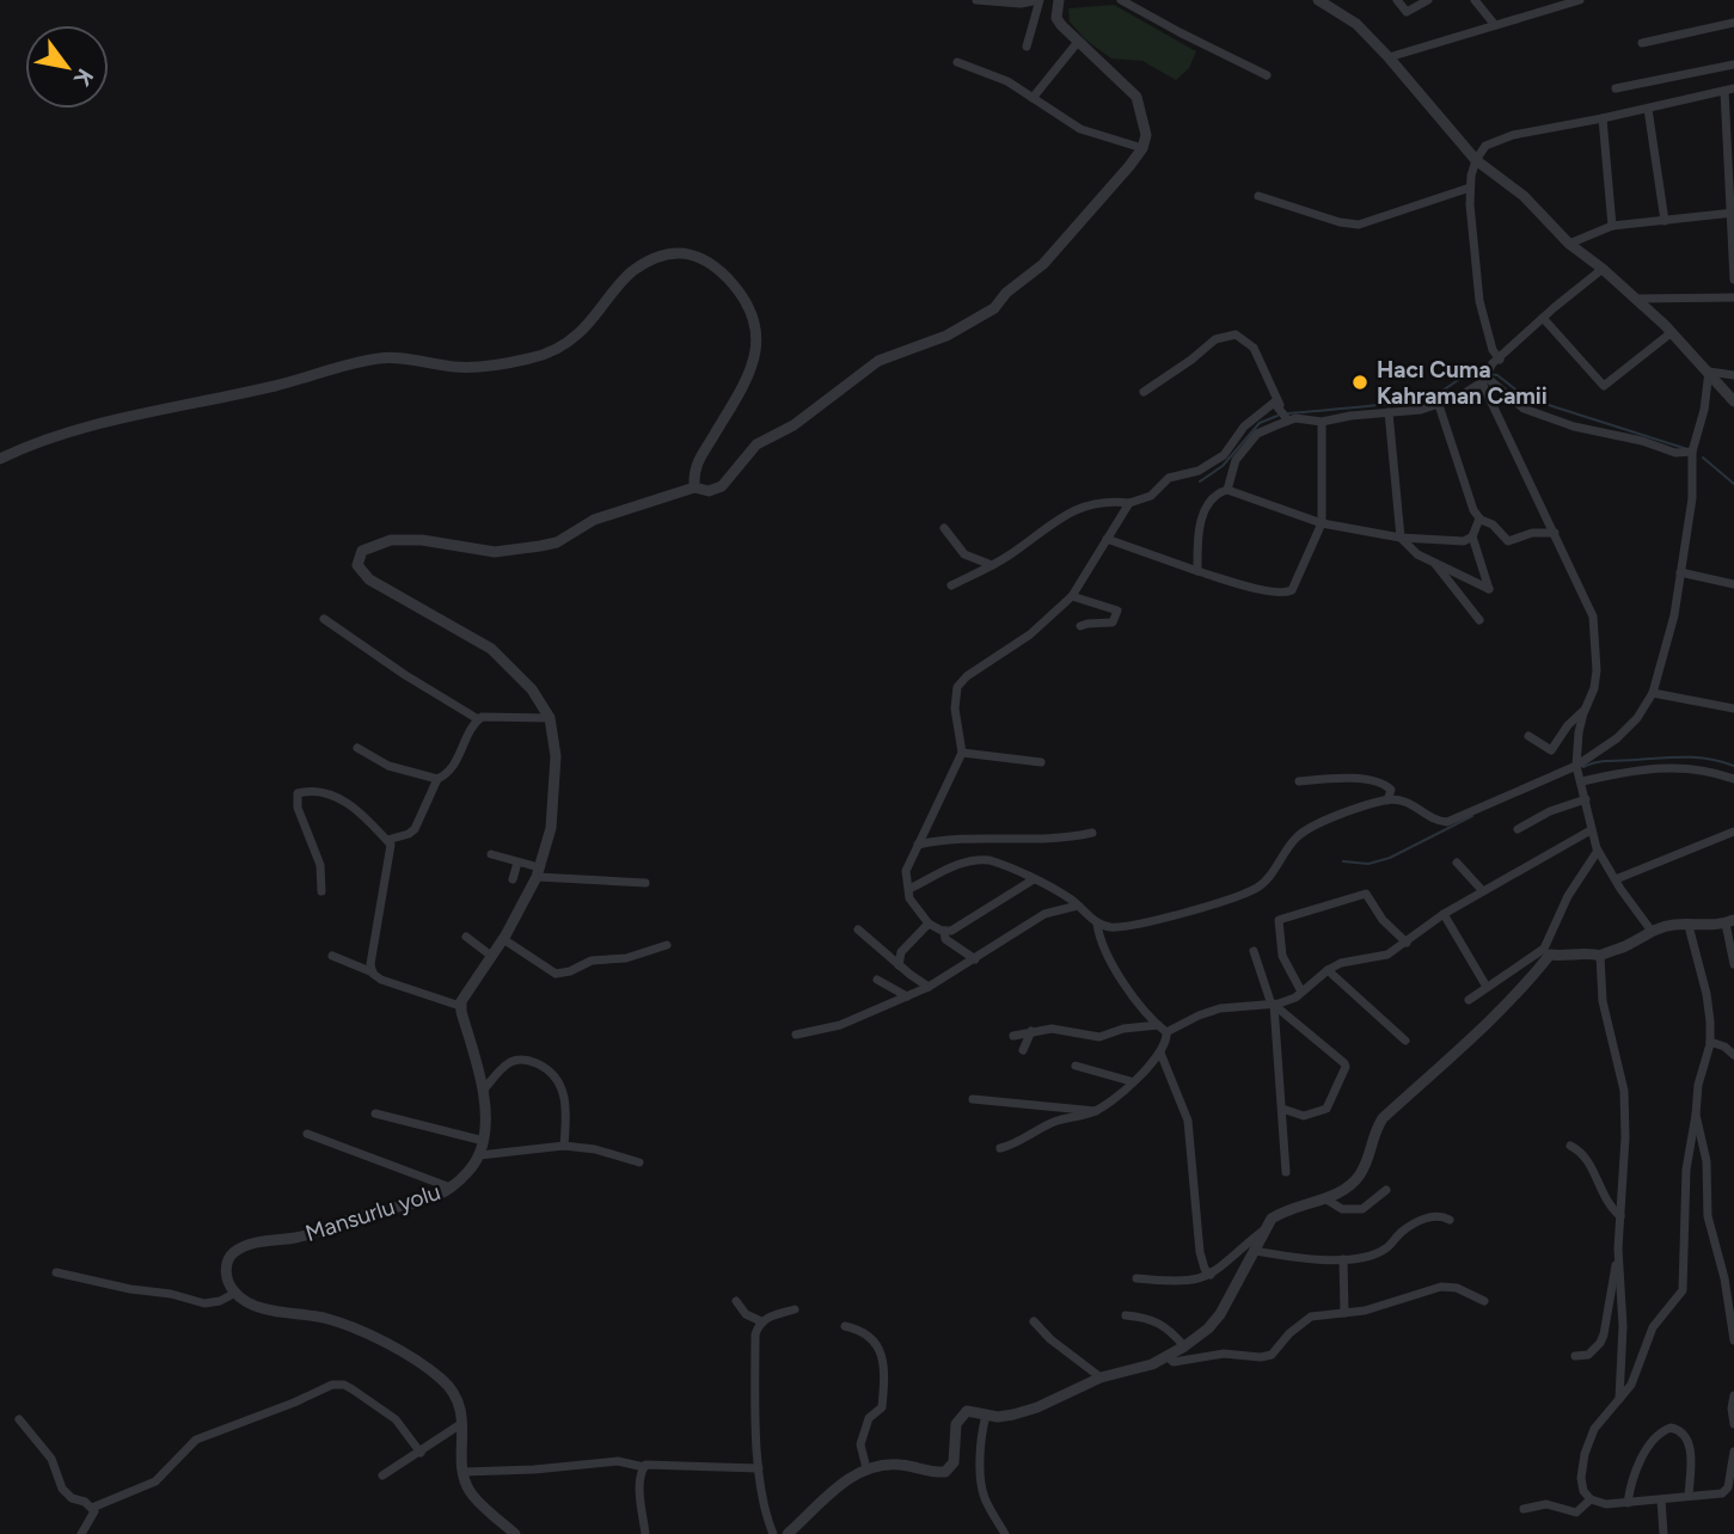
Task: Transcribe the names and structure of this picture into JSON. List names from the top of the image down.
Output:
{
  "streets": {
    "street": ["Mansurlu yolu"]
  },
  "places": ["Hacı Cuma Kahraman Camii"],
  "north": "bottom right"
}
